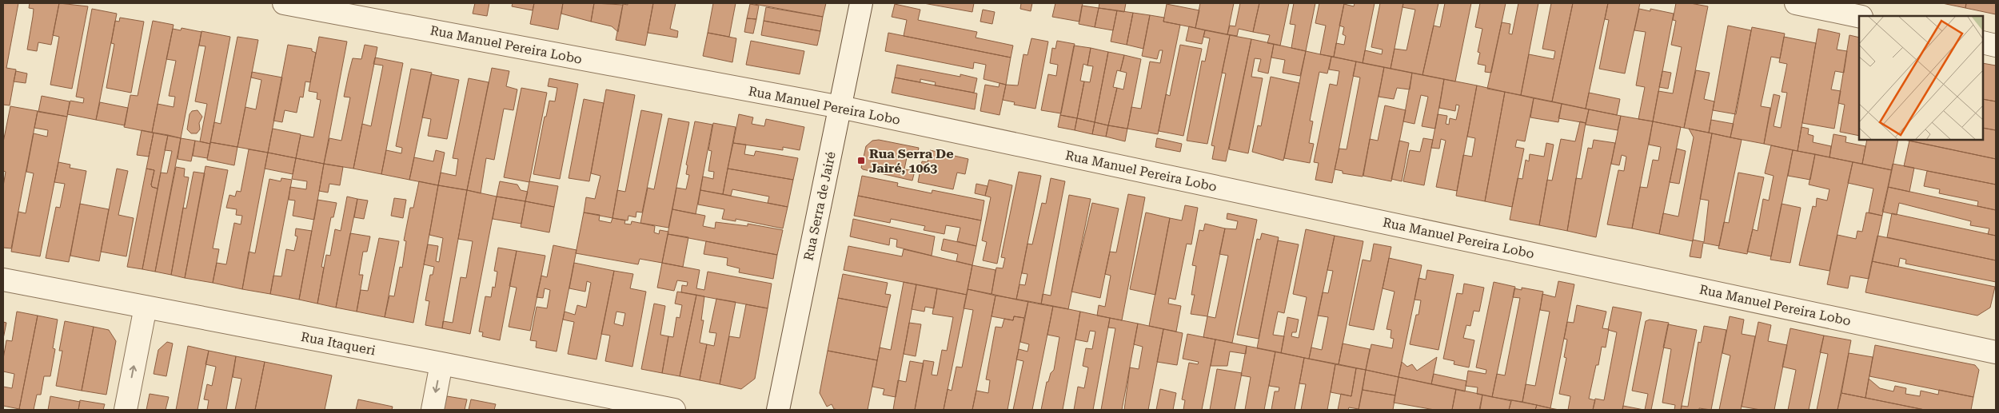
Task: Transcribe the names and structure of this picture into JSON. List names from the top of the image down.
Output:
{
  "streets": {
    "street": ["Rua Manuel Pereira Lobo", "Rua Serra de Jairé", "Rua Itaqueri"]
  },
  "crossings": [
    ["Rua Manuel Pereira Lobo", "Rua Serra de Jairé"]
  ],
  "places": {
    "transit": ["Rua Serra De Jairé, 1063"]
  }
}
